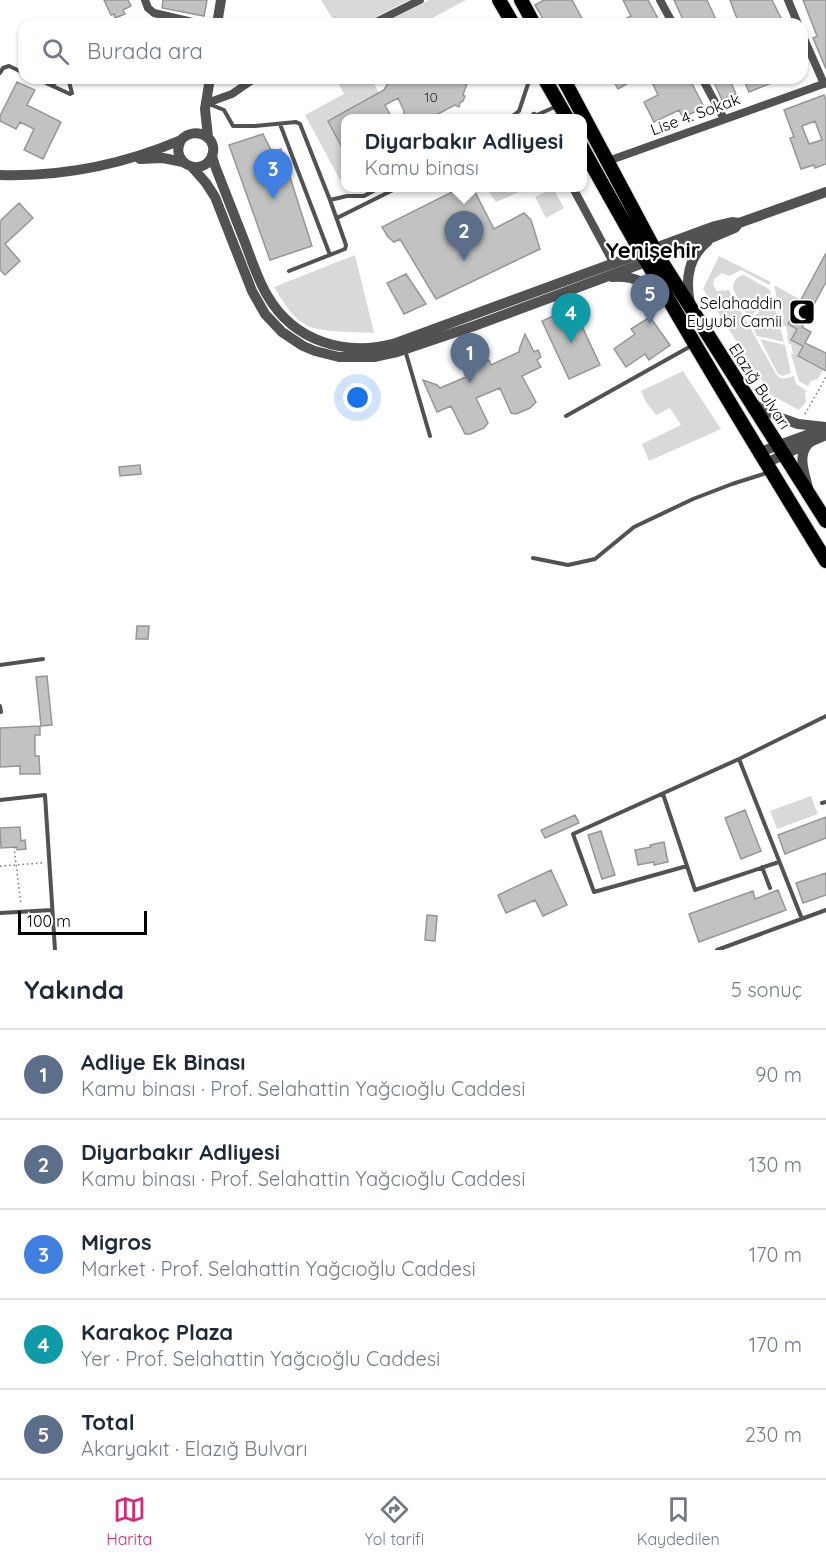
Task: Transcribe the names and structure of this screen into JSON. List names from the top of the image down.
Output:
{
  "streets": {
    "main road": ["Elazığ Bulvarı"],
    "street": ["Lise 4. Sokak"]
  },
  "crossings": [
    ["Lise 4. Sokak", "Elazığ Bulvarı"]
  ],
  "districts": ["Yenişehir"],
  "places": {
    "mosque": ["Selahaddin Eyyubi Camii"]
  },
  "house_numbers": ["10"],
  "scale_bar": "100 m",
  "page": {
    "search": "Burada ara",
    "popup": ["Diyarbakır Adliyesi", "Kamu binası"],
    "pins": [
      "3",
      "2",
      "5",
      "4",
      "1"
    ],
    "scale": "100 m",
    "heading": ["Yakında", "5 sonuç"],
    "list": [
      {
        "mark": "1",
        "name": "Adliye Ek Binası",
        "note": "Kamu binası · Prof. Selahattin Yağcıoğlu Caddesi",
        "value": "90 m"
      },
      {
        "mark": "2",
        "name": "Diyarbakır Adliyesi",
        "note": "Kamu binası · Prof. Selahattin Yağcıoğlu Caddesi",
        "value": "130 m"
      },
      {
        "mark": "3",
        "name": "Migros",
        "note": "Market · Prof. Selahattin Yağcıoğlu Caddesi",
        "value": "170 m"
      },
      {
        "mark": "4",
        "name": "Karakoç Plaza",
        "note": "Yer · Prof. Selahattin Yağcıoğlu Caddesi",
        "value": "170 m"
      },
      {
        "mark": "5",
        "name": "Total",
        "note": "Akaryakıt · Elazığ Bulvarı",
        "value": "230 m"
      }
    ],
    "nav": ["Harita", "Yol tarifi", "Kaydedilen"]
  }
}
